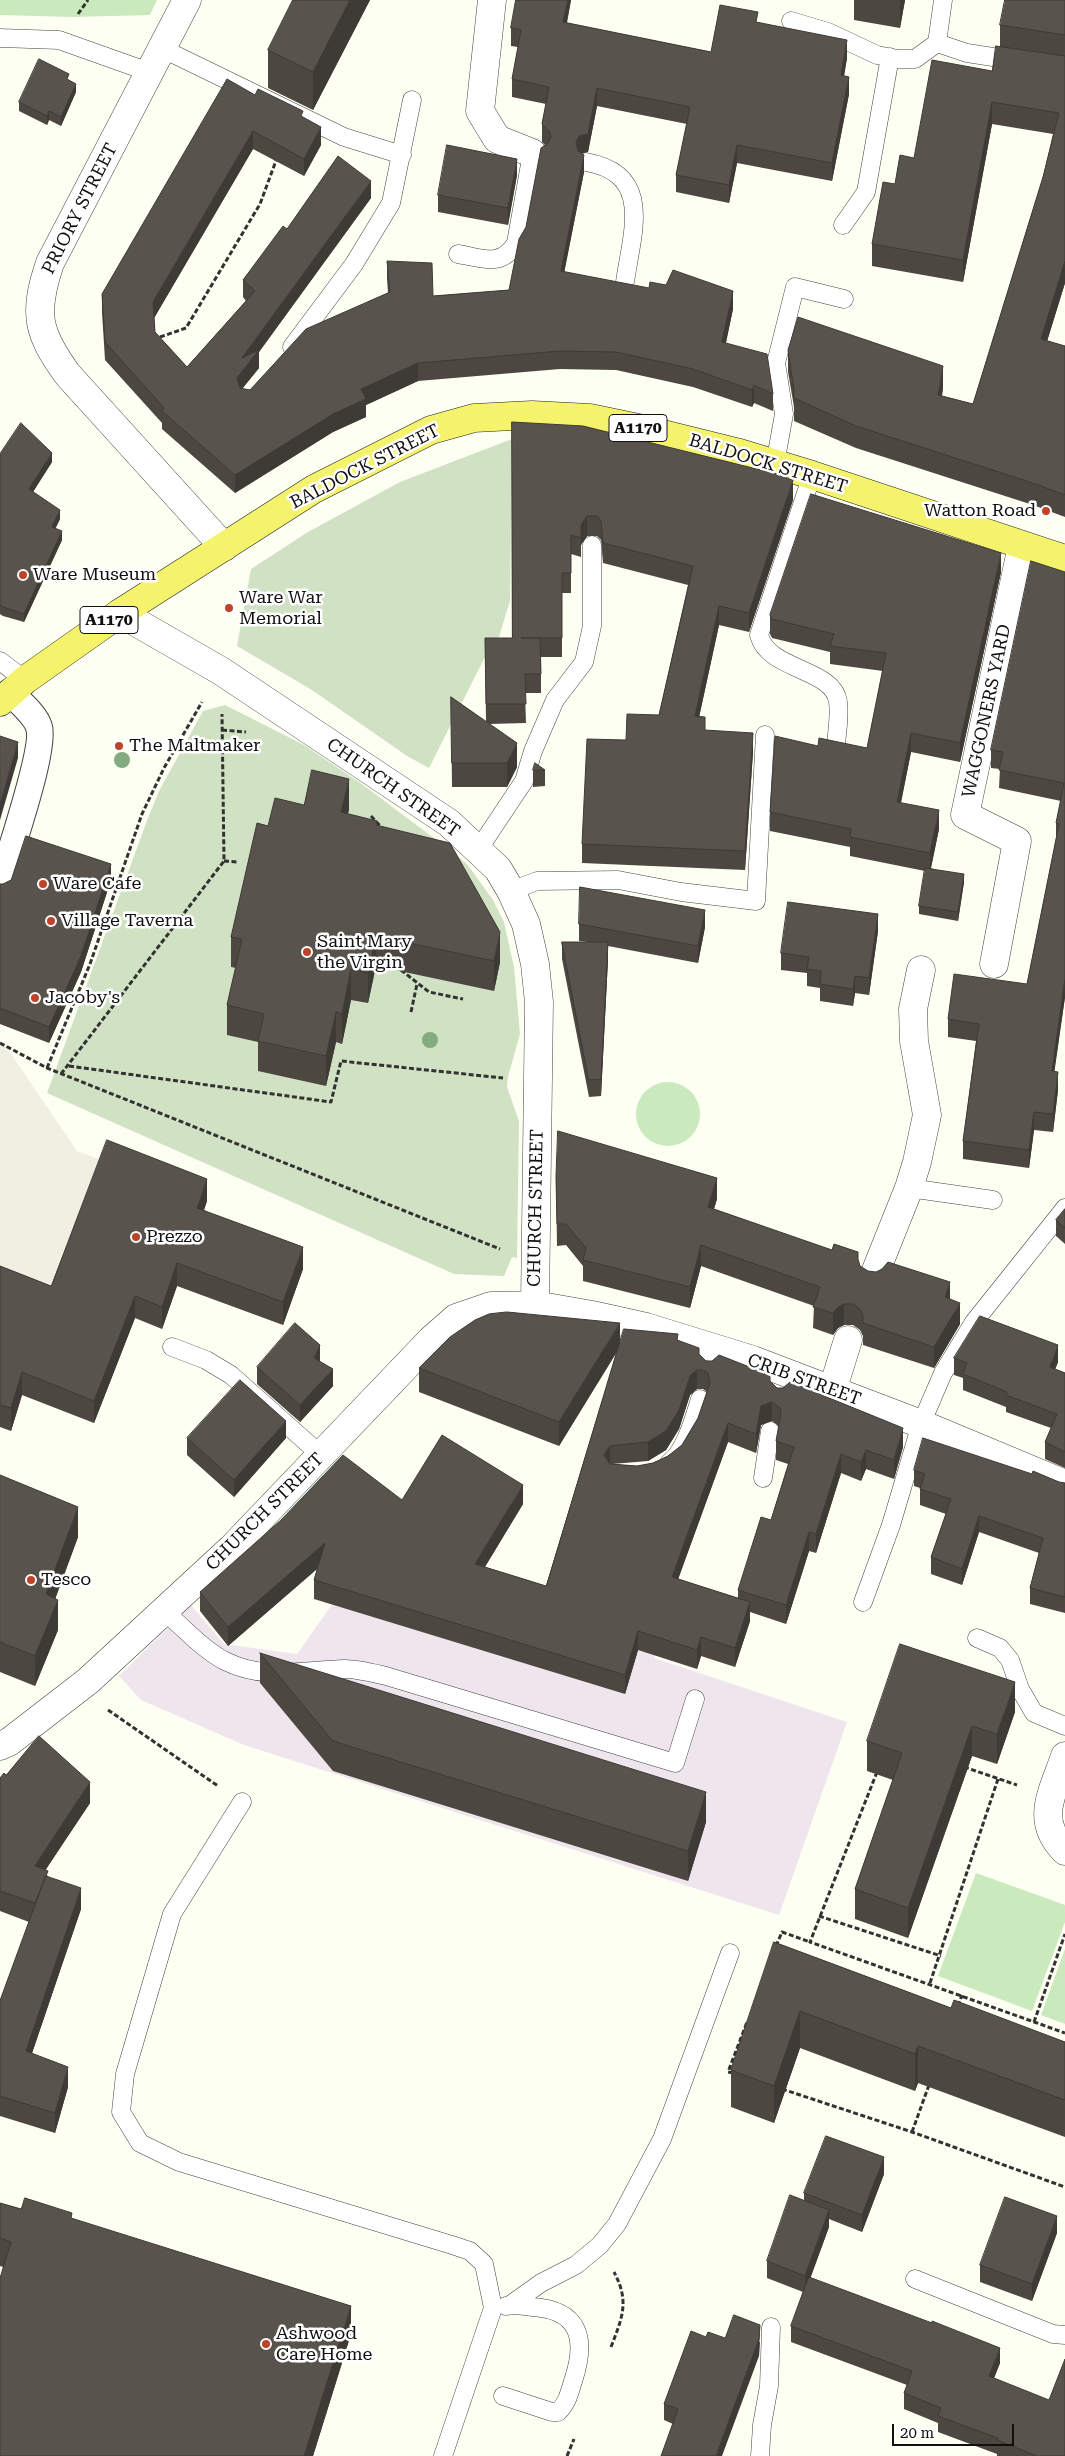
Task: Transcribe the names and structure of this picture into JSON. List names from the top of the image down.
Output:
{
  "streets": {
    "main road": ["A1170", "BALDOCK STREET"],
    "street": [
      "PRIORY STREET",
      "WAGGONERS YARD",
      "CHURCH STREET",
      "CRIB STREET"
    ]
  },
  "crossings": [
    ["PRIORY STREET", "A1170"],
    ["PRIORY STREET", "BALDOCK STREET"],
    ["A1170", "BALDOCK STREET"],
    ["A1170", "CHURCH STREET"],
    ["BALDOCK STREET", "WAGGONERS YARD"],
    ["CHURCH STREET", "CRIB STREET"]
  ],
  "places": [
    "Watton Road",
    "Ware Museum",
    "Ware War Memorial",
    "The Maltmaker",
    "Ware Cafe",
    "Village Taverna",
    "Saint Mary the Virgin",
    "Jacoby's",
    "Prezzo",
    "Tesco",
    "Ashwood Care Home"
  ],
  "scale_bar": "20 m"
}
